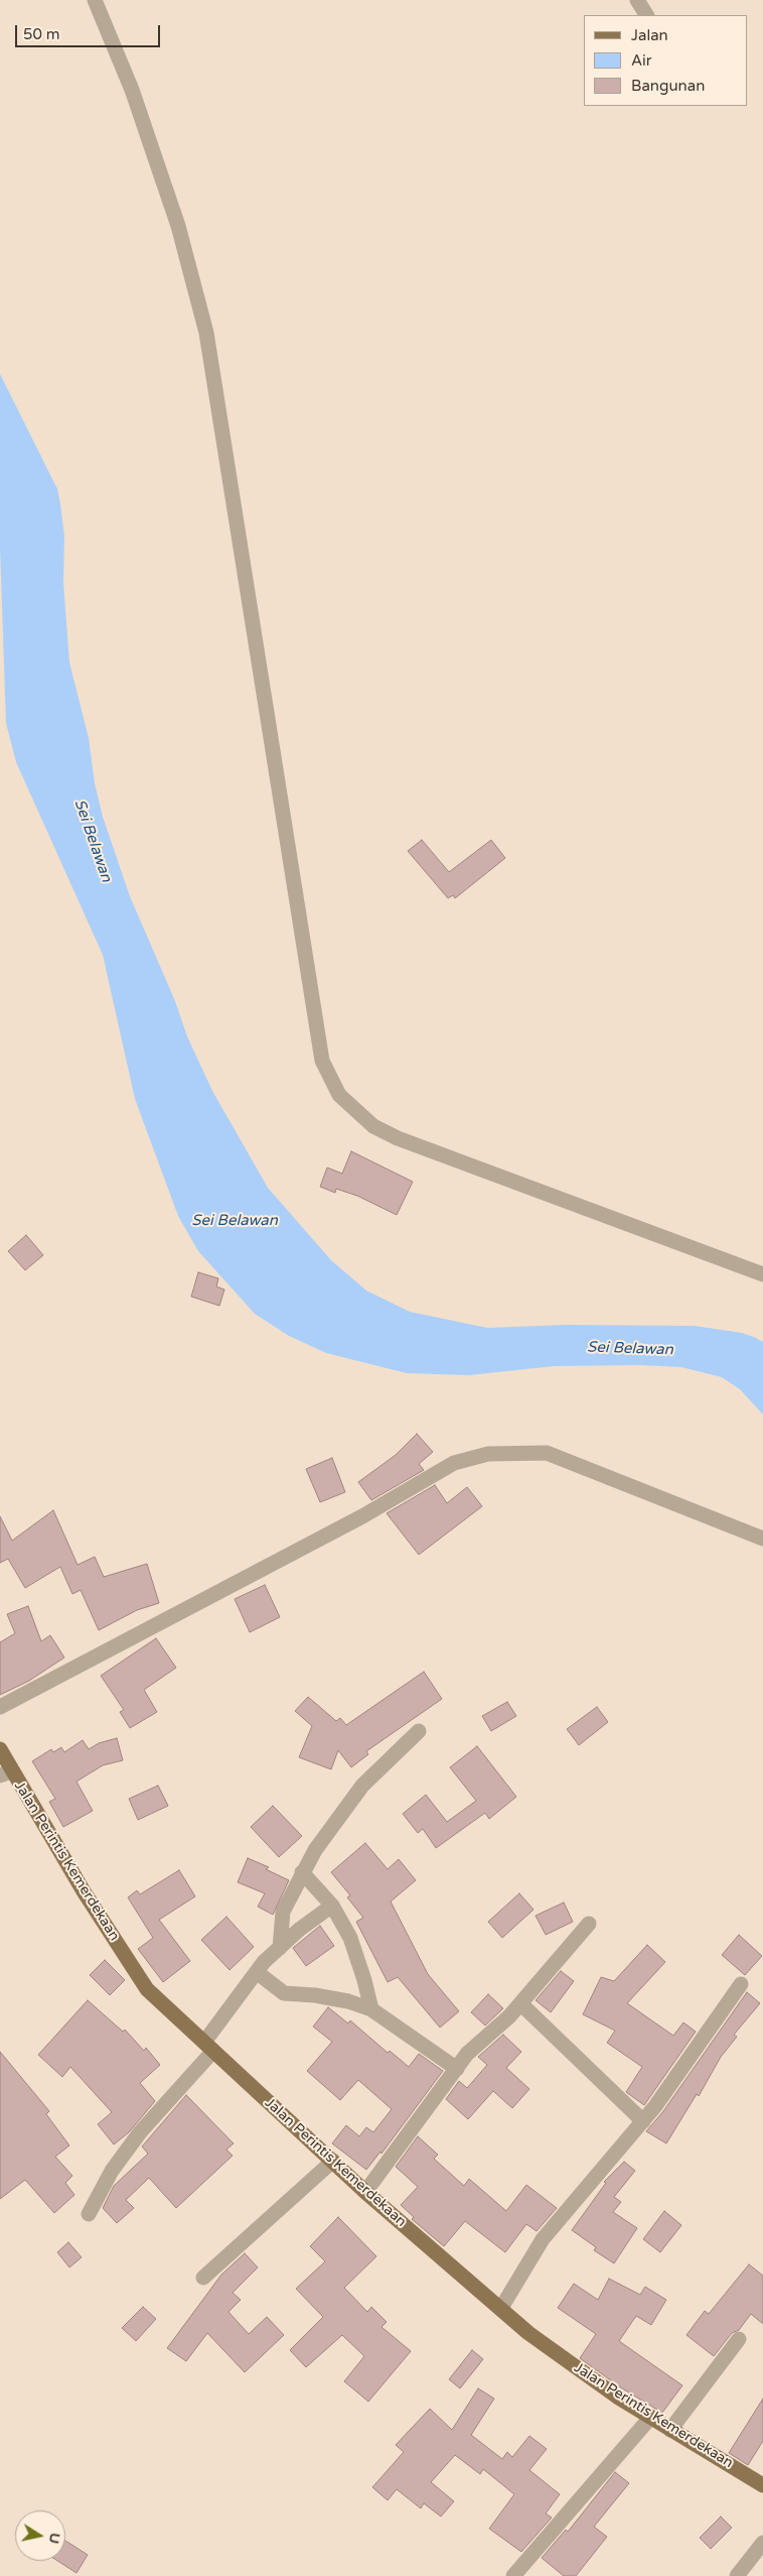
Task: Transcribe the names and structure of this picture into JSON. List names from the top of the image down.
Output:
{
  "streets": {
    "main road": ["Jalan Perintis Kemerdekaan"]
  },
  "water": ["Sei Belawan"],
  "legend": ["Jalan", "Air", "Bangunan"],
  "scale_bar": "50 m",
  "north": "right"
}
